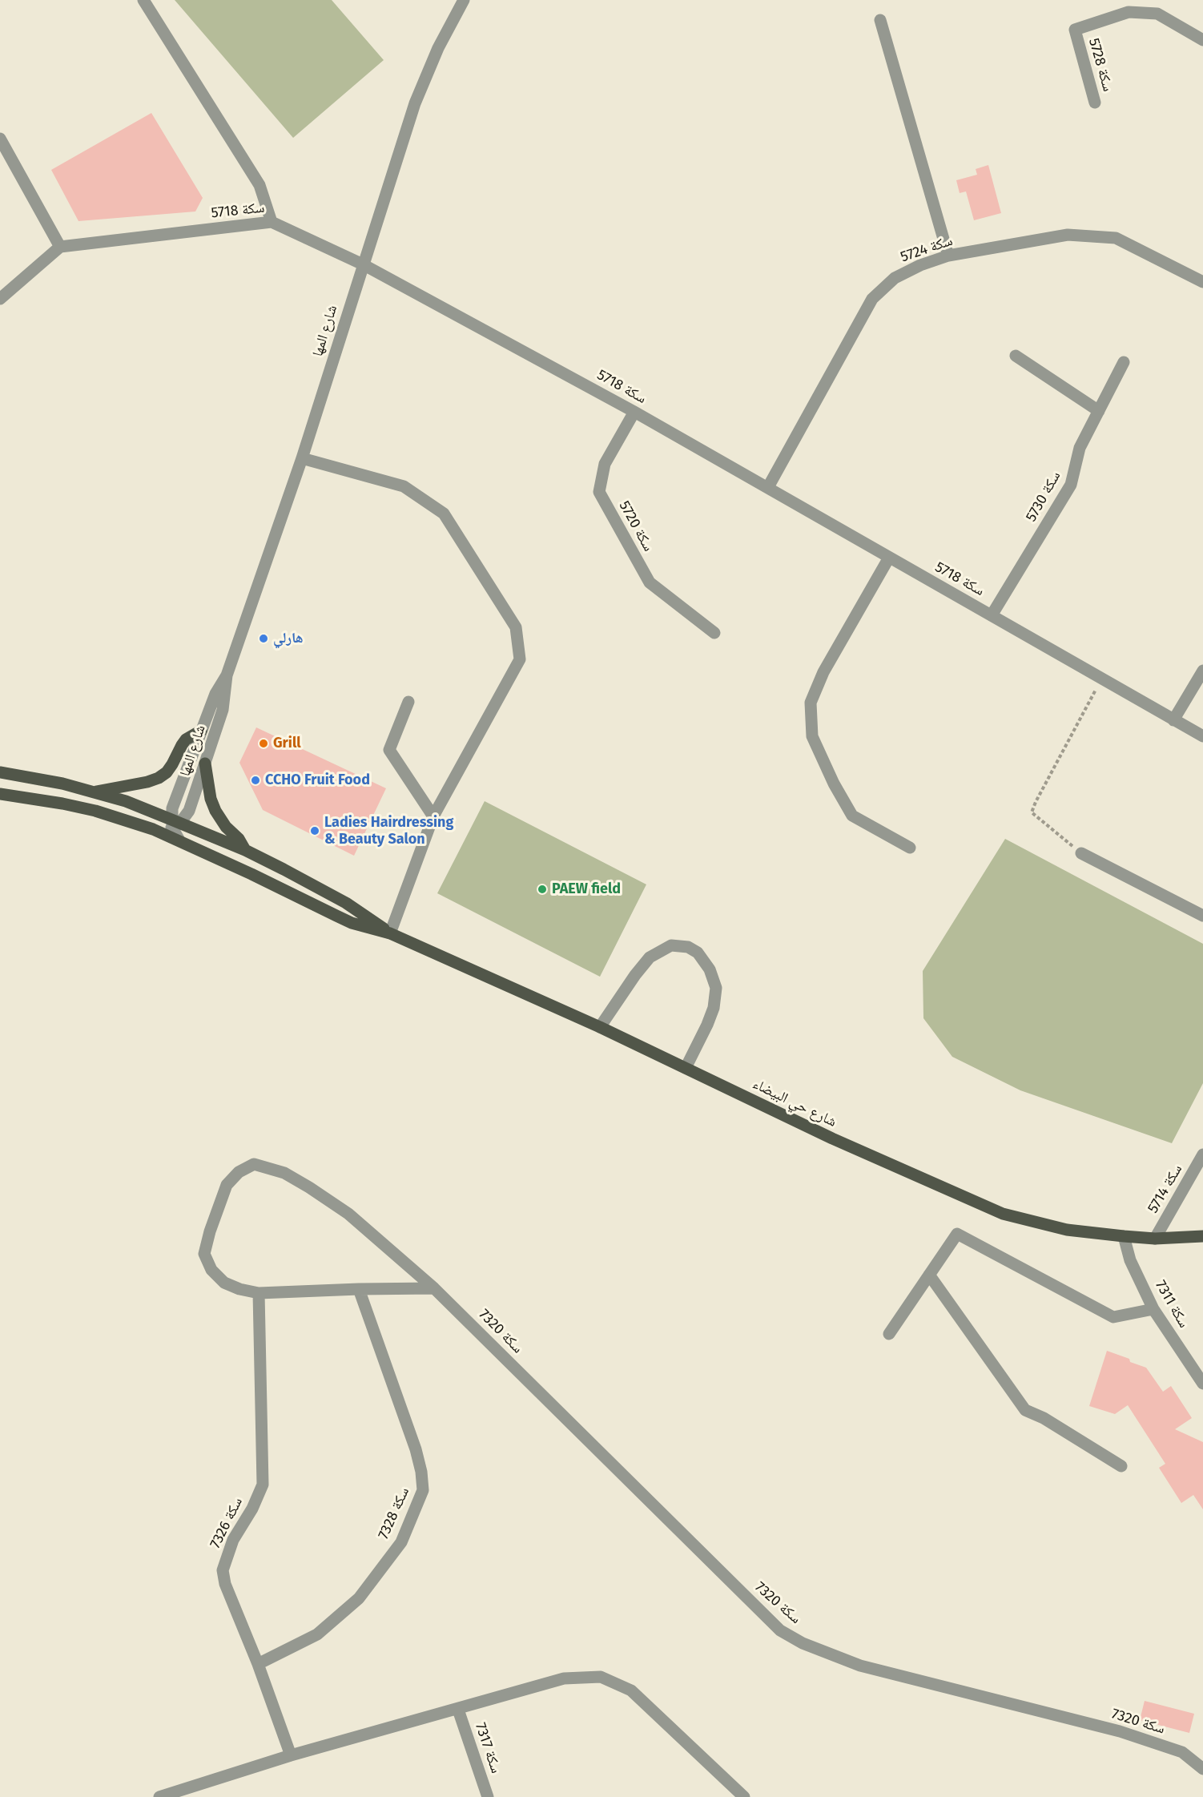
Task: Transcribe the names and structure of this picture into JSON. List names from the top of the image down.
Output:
{
  "streets": {
    "main road": ["شارع حي البيضاء"],
    "street": [
      "سكة 5728",
      "سكة 5718",
      "سكة 5724",
      "شارع المها",
      "سكة 5730",
      "سكة 5720",
      "سكة 5714",
      "سكة 7311",
      "سكة 7320",
      "سكة 7328",
      "سكة 7326",
      "سكة 7317"
    ]
  },
  "crossings": [
    ["سكة 5718", "سكة 5724"],
    ["سكة 5718", "شارع المها"],
    ["سكة 5718", "سكة 5730"],
    ["سكة 5718", "سكة 5720"],
    ["شارع حي البيضاء", "سكة 5714"],
    ["شارع حي البيضاء", "سكة 7311"],
    ["سكة 7320", "سكة 7328"],
    ["سكة 7320", "سكة 7326"],
    ["سكة 7328", "سكة 7326"]
  ],
  "places": [
    "هارلي",
    "Grill",
    "CCHO Fruit Food",
    "Ladies Hairdressing & Beauty Salon",
    "PAEW field"
  ]
}
